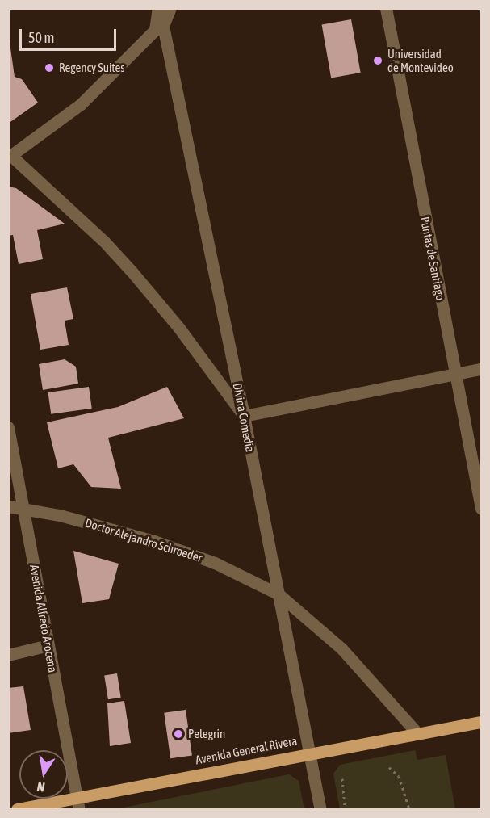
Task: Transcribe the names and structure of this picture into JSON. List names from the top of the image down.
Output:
{
  "streets": {
    "main road": ["Avenida General Rivera"],
    "street": [
      "Puntas de Santiago",
      "Divina Comedia",
      "Doctor Alejandro Schroeder",
      "Avenida Alfredo Arocena"
    ]
  },
  "crossings": [
    ["Divina Comedia", "Doctor Alejandro Schroeder"],
    ["Divina Comedia", "Avenida General Rivera"],
    ["Doctor Alejandro Schroeder", "Avenida Alfredo Arocena"],
    ["Doctor Alejandro Schroeder", "Avenida General Rivera"],
    ["Avenida Alfredo Arocena", "Avenida General Rivera"]
  ],
  "places": ["Universidad de Montevideo", "Regency Suites", "Pelegrin"],
  "scale_bar": "50 m",
  "north": "bottom"
}
